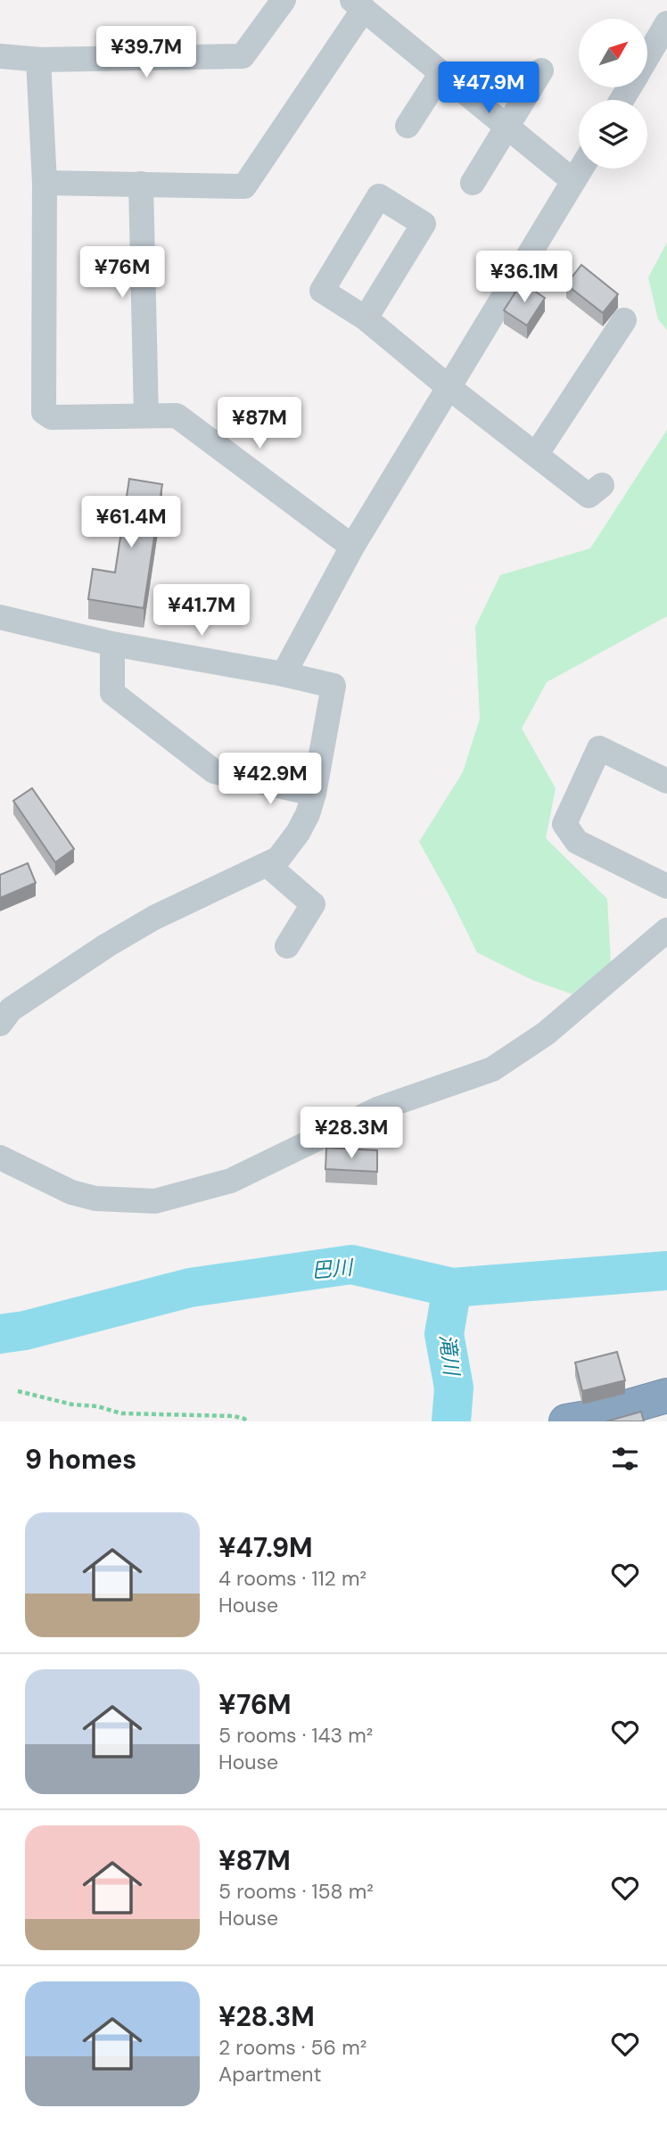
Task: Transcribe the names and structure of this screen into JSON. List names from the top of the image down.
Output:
{
  "water": ["巴川", "滝川"],
  "north": "top right",
  "page": {
    "price": [
      "¥39.7M",
      "¥47.9M",
      "¥76M",
      "¥36.1M",
      "¥87M",
      "¥61.4M",
      "¥41.7M",
      "¥42.9M",
      "¥28.3M"
    ],
    "heading": "9 homes",
    "list": [
      {
        "name": "¥47.9M",
        "note": "4 rooms · 112 m² · House"
      },
      {
        "name": "¥76M",
        "note": "5 rooms · 143 m² · House"
      },
      {
        "name": "¥87M",
        "note": "5 rooms · 158 m² · House"
      },
      {
        "name": "¥28.3M",
        "note": "2 rooms · 56 m² · Apartment"
      }
    ]
  }
}
